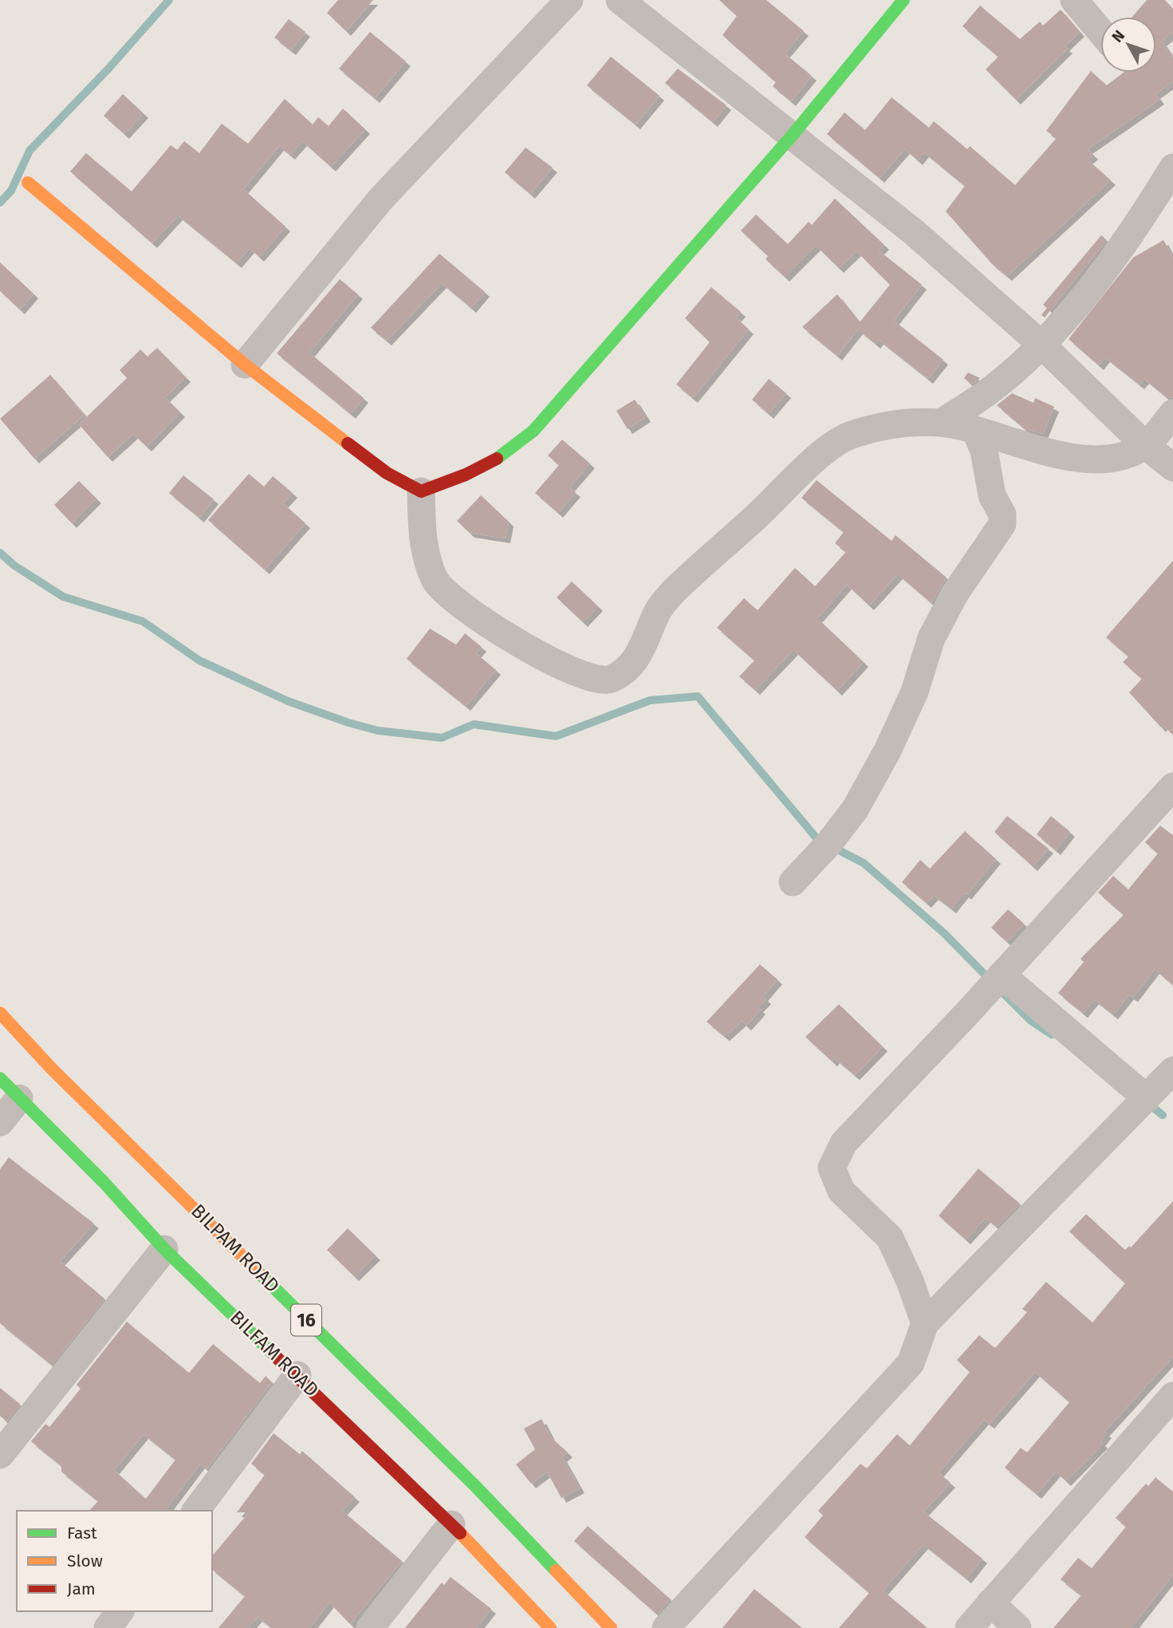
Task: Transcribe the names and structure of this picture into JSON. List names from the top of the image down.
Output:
{
  "streets": {
    "main road": ["BILPAM ROAD", "16", "BILFAM ROAD"]
  },
  "legend": ["Fast", "Slow", "Jam"],
  "north": "top left"
}
